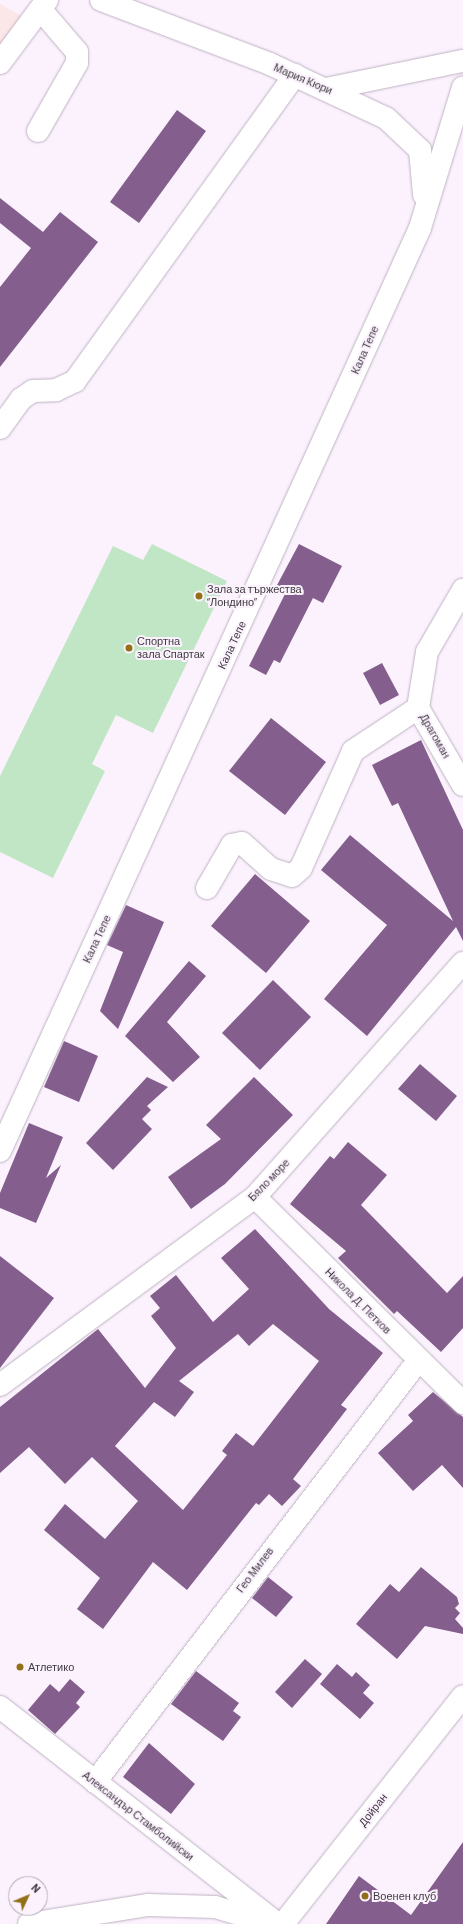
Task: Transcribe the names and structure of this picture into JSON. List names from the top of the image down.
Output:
{
  "streets": {
    "street": [
      "Мария Кюри",
      "Кала Тепе",
      "Драгоман",
      "Бяло море",
      "Никола Д. Петков",
      "Гео Милев",
      "Дойран",
      "Александър Стамболийски"
    ]
  },
  "crossings": [
    ["Мария Кюри", "Кала Тепе"],
    ["Бяло море", "Никола Д. Петков"],
    ["Никола Д. Петков", "Гео Милев"],
    ["Гео Милев", "Александър Стамболийски"]
  ],
  "places": [
    "Зала за тържества “Лондино”",
    "Спортна зала Спартак",
    "Атлетико",
    "Военен клуб"
  ],
  "north": "top right"
}
